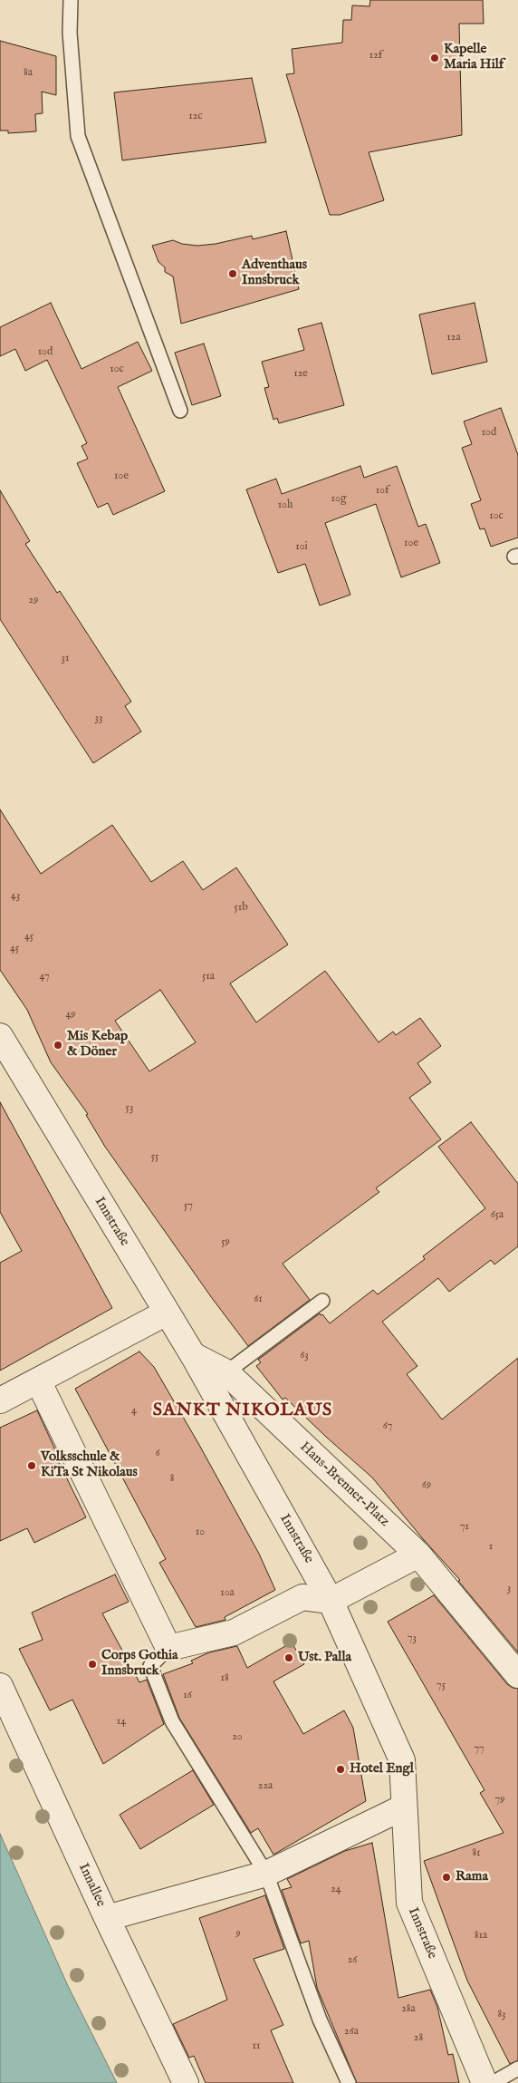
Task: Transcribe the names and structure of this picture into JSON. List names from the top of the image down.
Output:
{
  "streets": {
    "street": ["Innstraße", "Hans-Brenner-Platz", "Innallee"]
  },
  "crossings": [
    ["Innstraße", "Hans-Brenner-Platz"]
  ],
  "districts": ["SANKT NIKOLAUS"],
  "places": [
    "Kapelle Maria Hilf",
    "Adventhaus Innsbruck",
    "Mis Kebap & Döner",
    "Volksschule & KiTa St Nikolaus",
    "Ust. Palla",
    "Corps Gothia Innsbruck",
    "Hotel Engl",
    "Rama"
  ],
  "house_numbers": [
    "12f",
    "8a",
    "12c",
    "12a",
    "10d",
    "10c",
    "12e",
    "10d",
    "10e",
    "10f",
    "10g",
    "10h",
    "10c",
    "10e",
    "10i",
    "29",
    "31",
    "33",
    "43",
    "51b",
    "45",
    "45",
    "47",
    "51a",
    "49",
    "53",
    "55",
    "57",
    "65a",
    "59",
    "61",
    "63",
    "4",
    "67",
    "6",
    "8",
    "69",
    "71",
    "10",
    "1",
    "3",
    "10a",
    "73",
    "18",
    "75",
    "16",
    "14",
    "20",
    "77",
    "22a",
    "79",
    "81",
    "24",
    "9",
    "81a",
    "26",
    "28a",
    "83",
    "26a",
    "28",
    "11"
  ]
}
